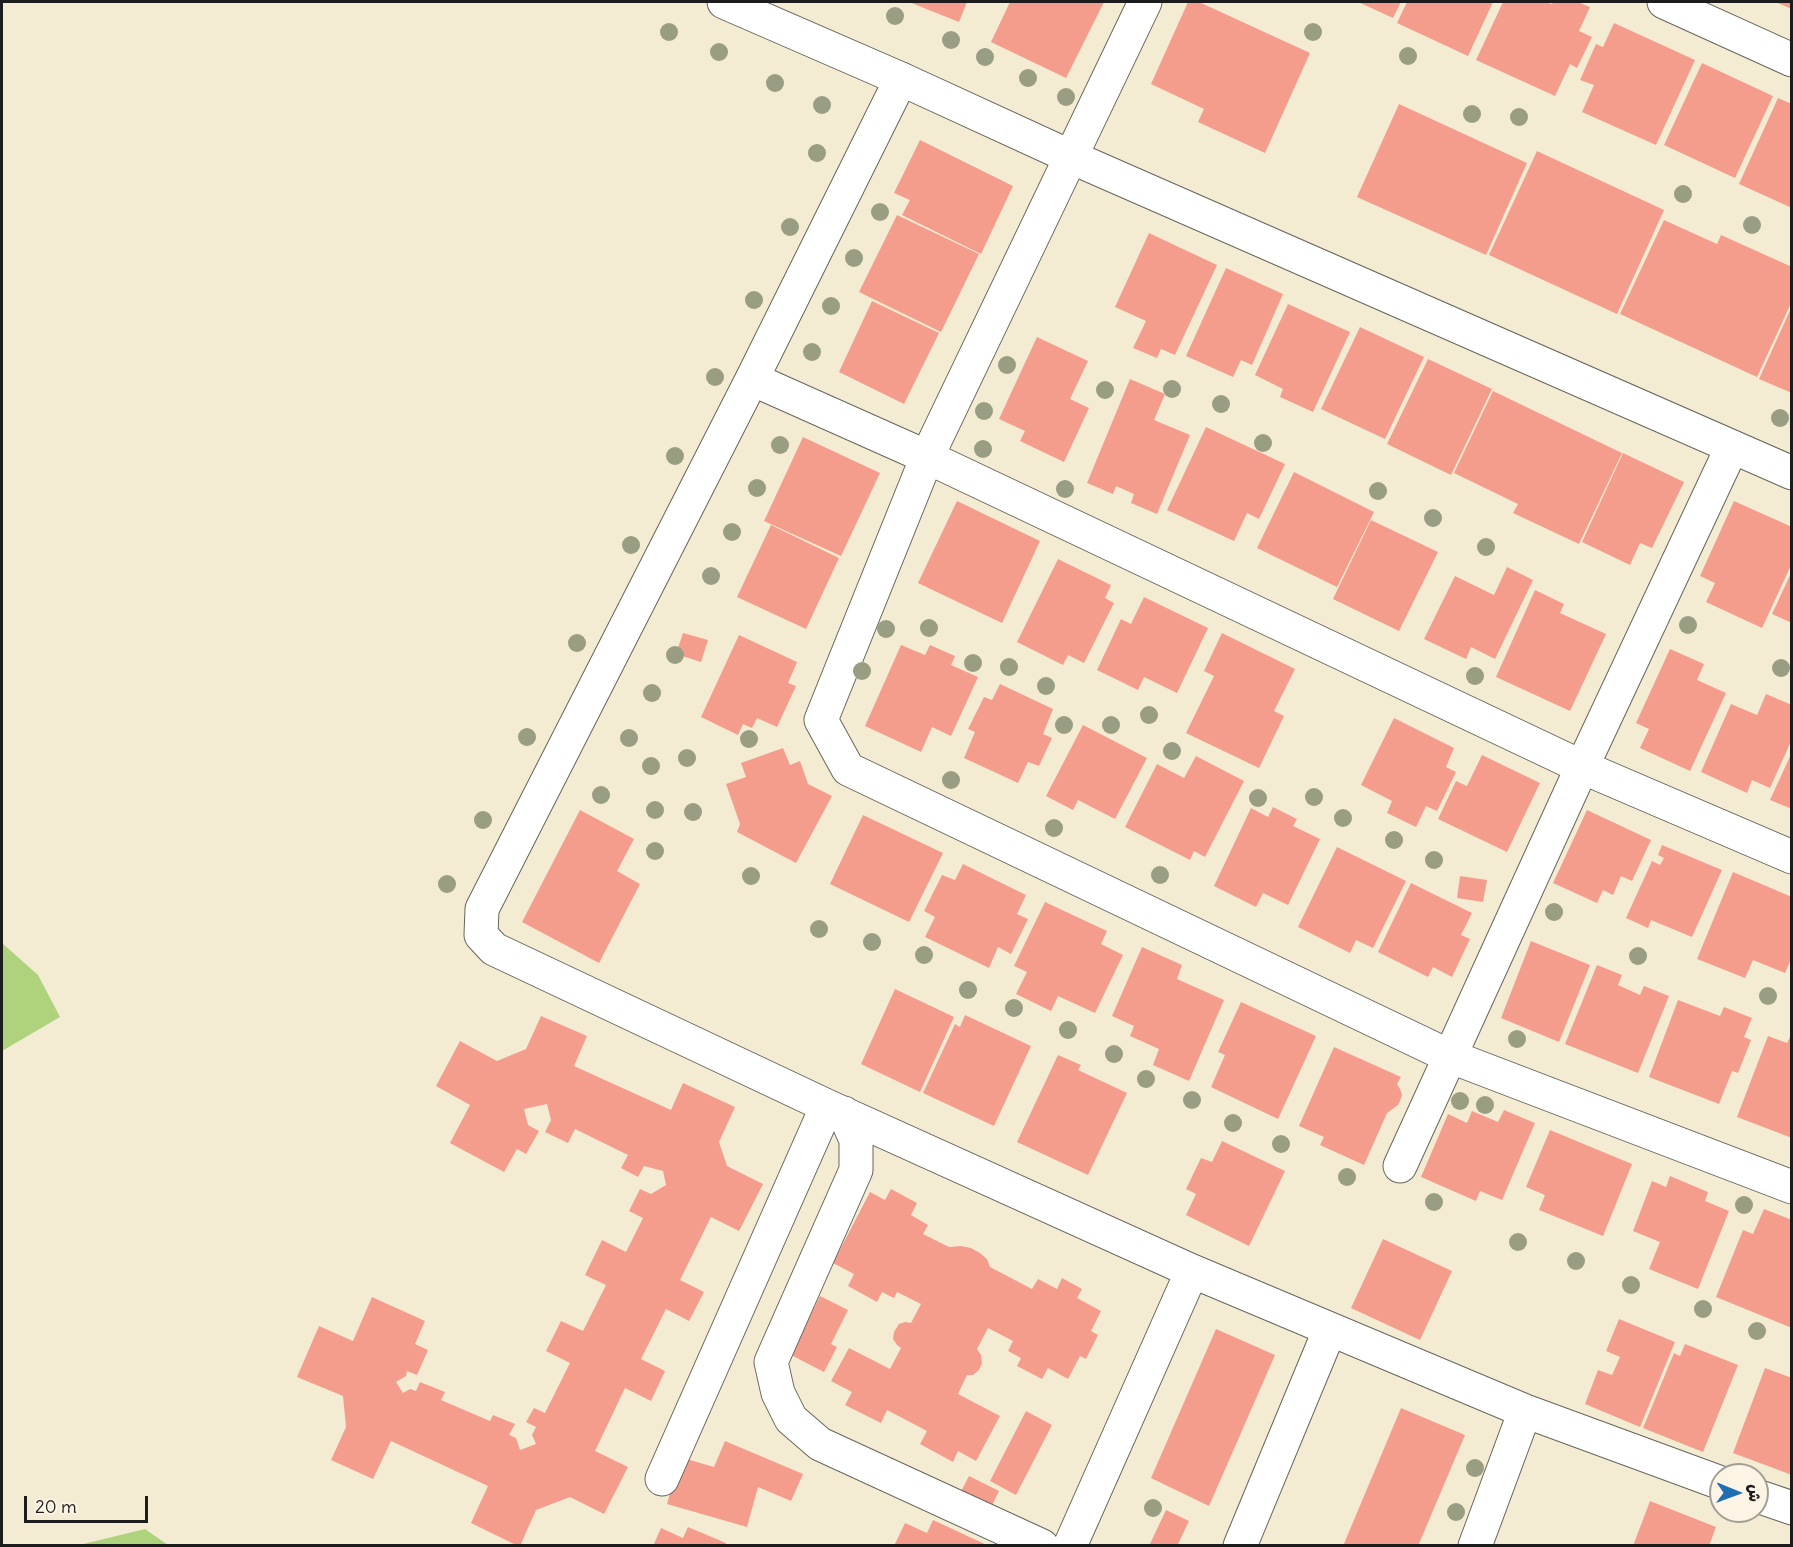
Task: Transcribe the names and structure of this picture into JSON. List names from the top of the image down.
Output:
{
  "scale_bar": "20 m",
  "north": "right"
}
